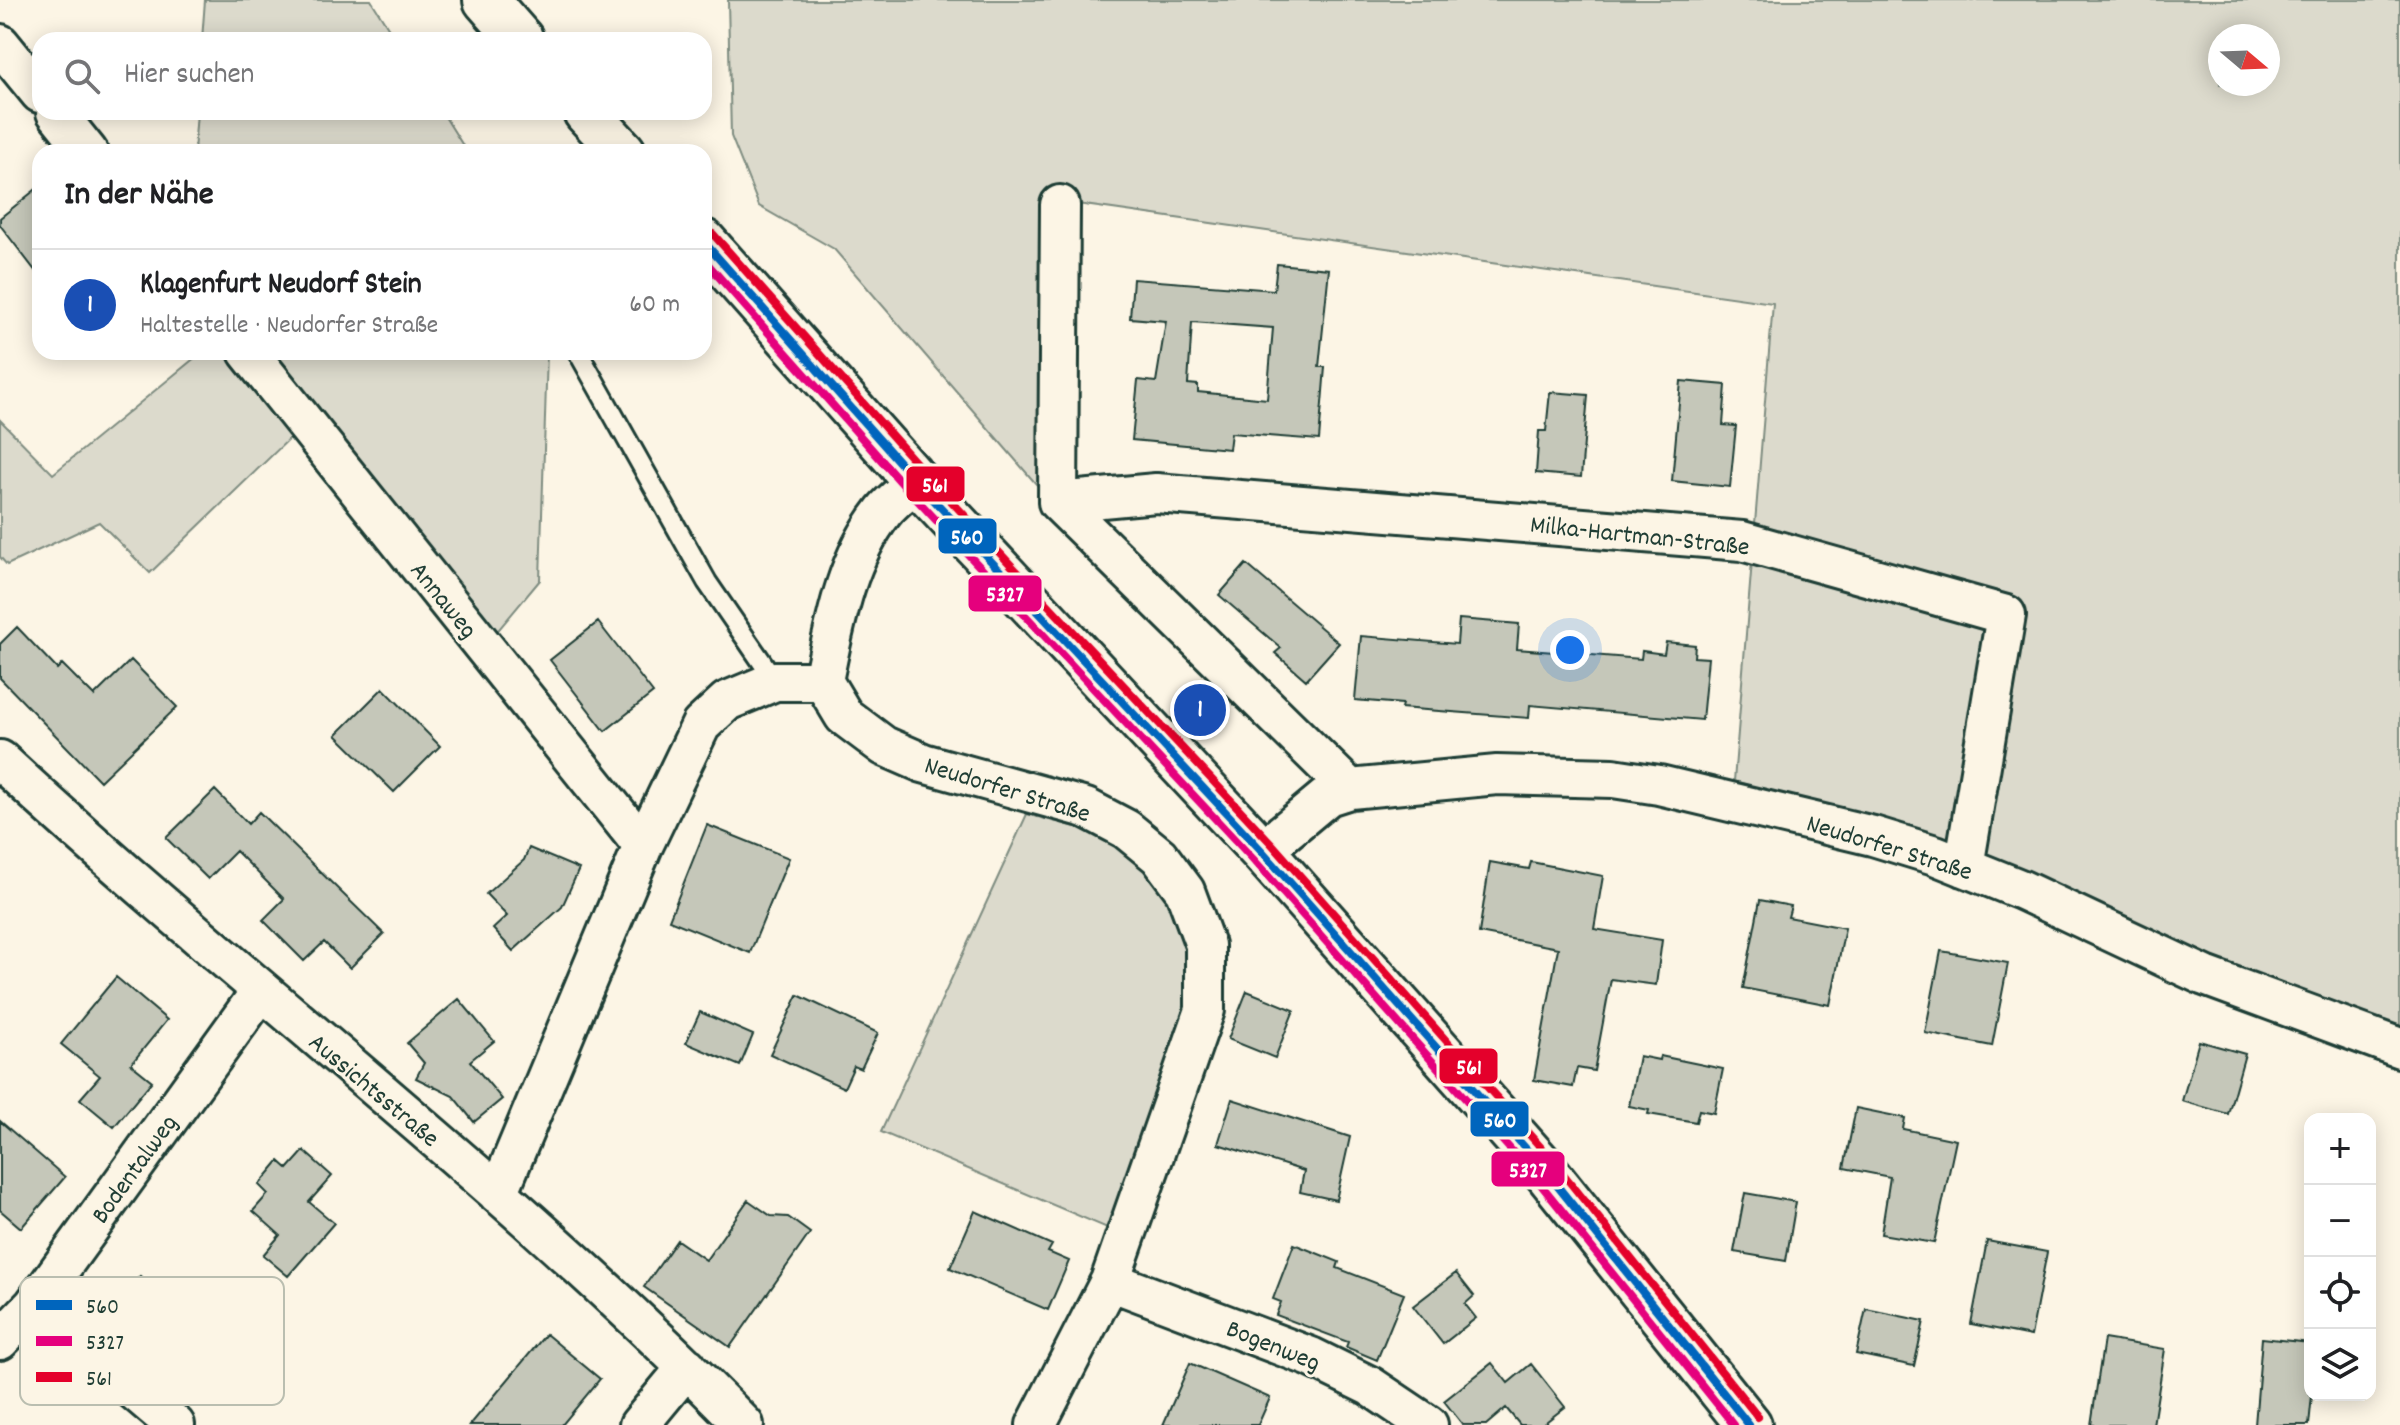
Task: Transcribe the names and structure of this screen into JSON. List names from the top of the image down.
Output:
{
  "streets": {
    "street": [
      "Milka-Hartman-Straße",
      "Annaweg",
      "Neudorfer Straße",
      "Aussichtsstraße",
      "Bodentalweg",
      "Bogenweg"
    ]
  },
  "crossings": [
    ["Milka-Hartman-Straße", "Neudorfer Straße"],
    ["Neudorfer Straße", "Bogenweg"],
    ["Aussichtsstraße", "Bodentalweg"]
  ],
  "lines": ["transit line 561", "transit line 560", "transit line 5327"],
  "legend": ["560", "5327", "561"],
  "north": "right",
  "page": {
    "search": "Hier suchen",
    "heading": "In der Nähe",
    "list": [
      {
        "mark": "1",
        "name": "Klagenfurt Neudorf Stein",
        "note": "Haltestelle · Neudorfer Straße",
        "value": "60 m"
      }
    ],
    "pins": "1",
    "map_buttons": ["+", "−"]
  }
}
